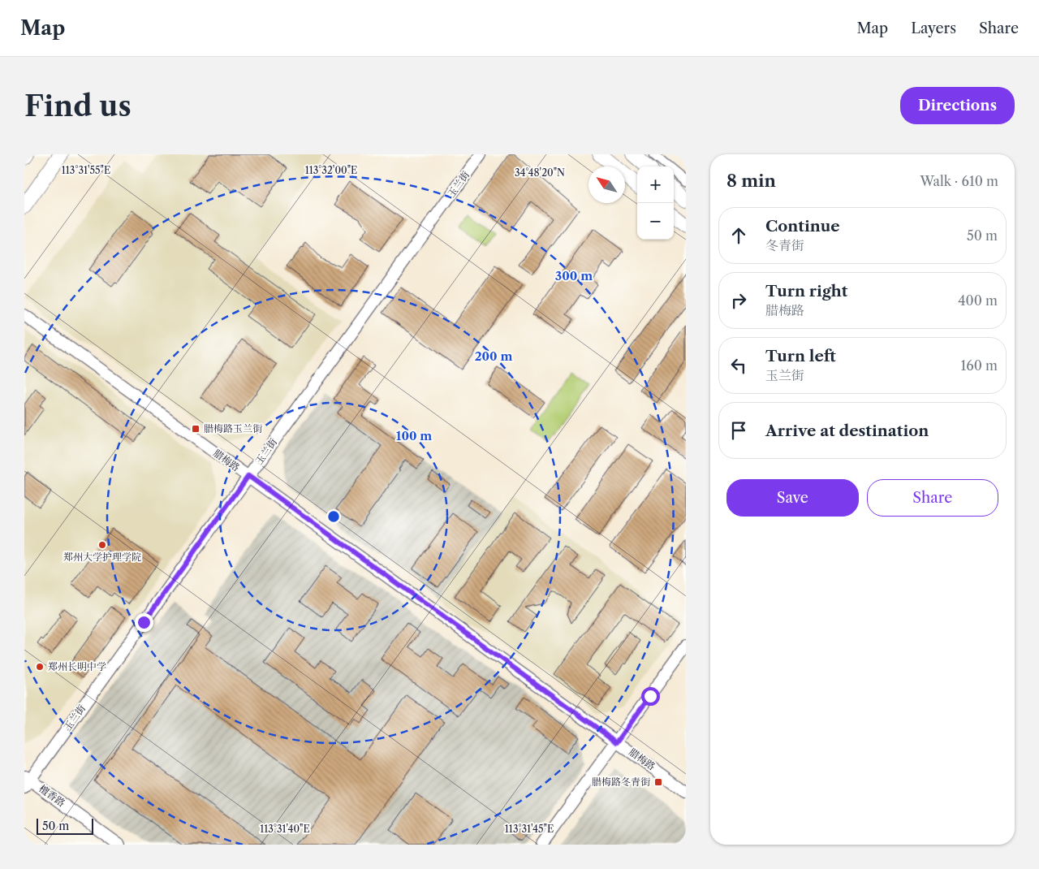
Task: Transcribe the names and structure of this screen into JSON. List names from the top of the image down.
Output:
{
  "streets": {
    "street": ["玉兰街", "腊梅路", "檀香路"]
  },
  "crossings": [
    ["玉兰街", "腊梅路"],
    ["玉兰街", "檀香路"]
  ],
  "places": {
    "transit": ["腊梅路玉兰街", "腊梅路冬青街"],
    "other": ["郑州大学护理学院", "郑州长明中学"]
  },
  "scale_bar": "50 m",
  "north": "top left",
  "page": {
    "header": "Map",
    "nav": ["Map", "Layers", "Share"],
    "buttons": [
      "Directions",
      ["Save", "Share"]
    ],
    "title": "Find us",
    "heading": ["8 min", "Walk · 610 m"],
    "map_buttons": ["+", "−"],
    "list": [
      ["Continue", "冬青街", "50 m"],
      ["Turn right", "腊梅路", "400 m"],
      ["Turn left", "玉兰街", "160 m"],
      "Arrive at destination"
    ],
    "scale": "50 m"
  },
  "coordinates": [
    "113°31'55\"E",
    "113°32'00\"E",
    "34°48'20\"N",
    "113°31'40\"E",
    "113°31'45\"E"
  ],
  "rings": ["300 m", "200 m", "100 m"]
}
